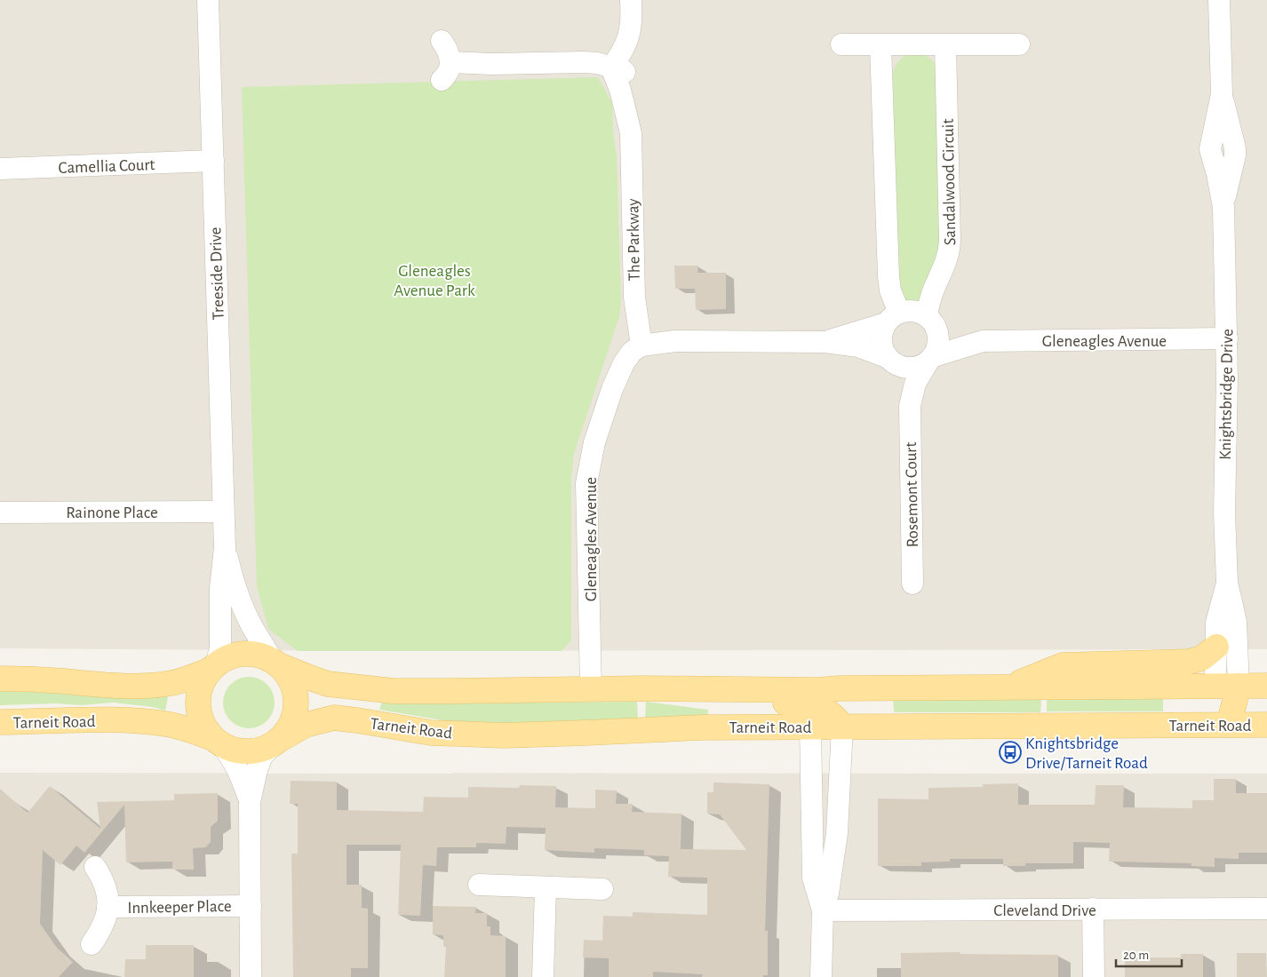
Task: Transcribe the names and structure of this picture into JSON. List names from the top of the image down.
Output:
{
  "streets": {
    "main road": ["Tarneit Road"],
    "street": [
      "Camellia Court",
      "Sandalwood Circuit",
      "The Parkway",
      "Treeside Drive",
      "Gleneagles Avenue",
      "Knightsbridge Drive",
      "Rosemont Court",
      "Rainone Place",
      "Innkeeper Place",
      "Cleveland Drive"
    ]
  },
  "crossings": [
    ["Camellia Court", "Treeside Drive"],
    ["Sandalwood Circuit", "Gleneagles Avenue"],
    ["Sandalwood Circuit", "Rosemont Court"],
    ["The Parkway", "Gleneagles Avenue"],
    ["Treeside Drive", "Rainone Place"],
    ["Treeside Drive", "Tarneit Road"],
    ["Gleneagles Avenue", "Knightsbridge Drive"],
    ["Gleneagles Avenue", "Rosemont Court"],
    ["Gleneagles Avenue", "Tarneit Road"],
    ["Knightsbridge Drive", "Tarneit Road"]
  ],
  "parks": ["Gleneagles Avenue Park"],
  "places": {
    "bus stop": ["Knightsbridge Drive/Tarneit Road"]
  },
  "scale_bar": "20 m"
}
